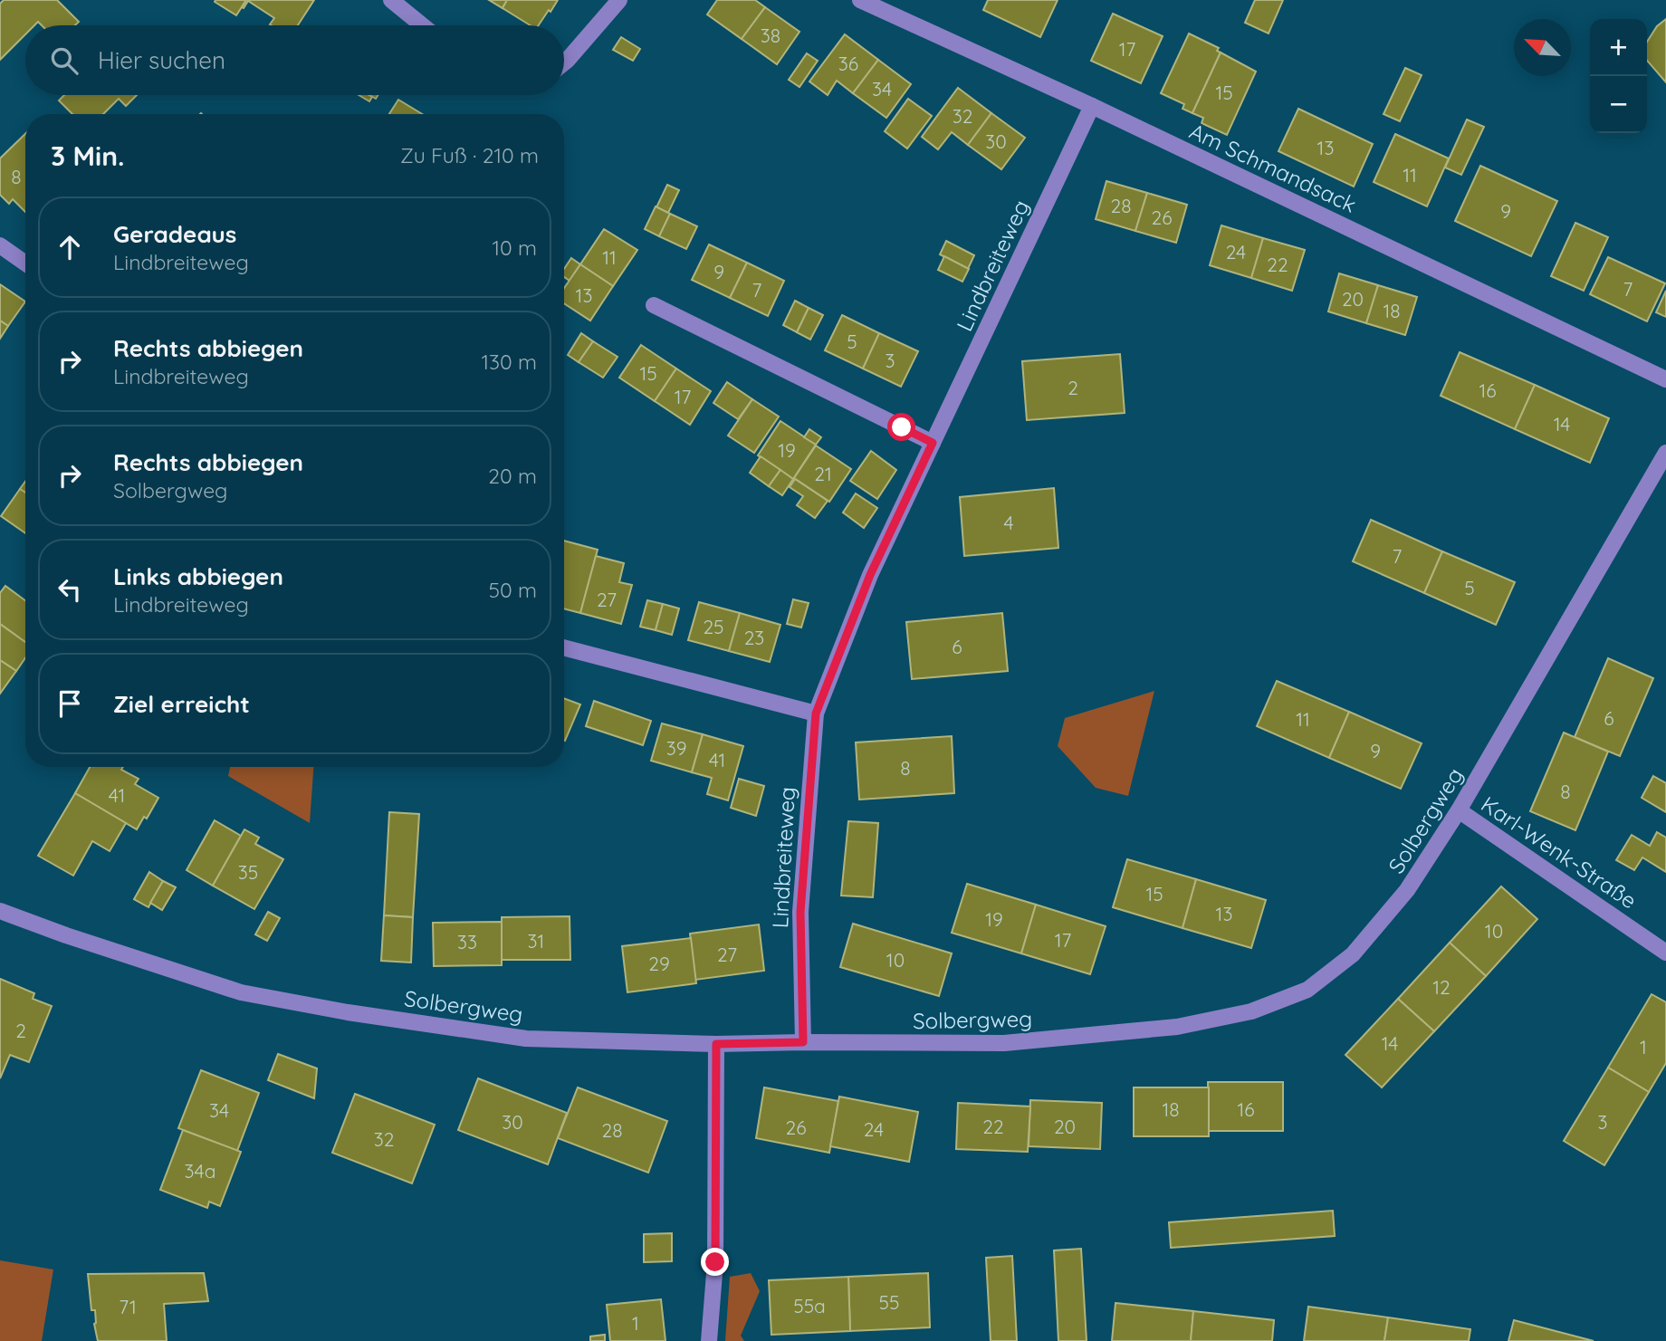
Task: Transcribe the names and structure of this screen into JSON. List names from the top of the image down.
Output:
{
  "streets": {
    "street": [
      "Am Schmandsack",
      "Lindbreiteweg",
      "Solbergweg",
      "Karl-Wenk-Straße"
    ]
  },
  "crossings": [
    ["Am Schmandsack", "Lindbreiteweg"],
    ["Lindbreiteweg", "Solbergweg"],
    ["Solbergweg", "Karl-Wenk-Straße"]
  ],
  "house_numbers": [
    "38",
    "17",
    "36",
    "34",
    "15",
    "32",
    "30",
    "13",
    "11",
    "8",
    "28",
    "9",
    "26",
    "24",
    "11",
    "22",
    "9",
    "7",
    "7",
    "13",
    "20",
    "18",
    "5",
    "3",
    "15",
    "2",
    "16",
    "17",
    "14",
    "19",
    "21",
    "4",
    "7",
    "5",
    "27",
    "25",
    "23",
    "6",
    "6",
    "11",
    "39",
    "9",
    "41",
    "8",
    "8",
    "41",
    "35",
    "15",
    "13",
    "19",
    "10",
    "17",
    "31",
    "33",
    "27",
    "10",
    "29",
    "12",
    "2",
    "14",
    "1",
    "18",
    "16",
    "34",
    "30",
    "3",
    "22",
    "20",
    "26",
    "24",
    "28",
    "32",
    "34a",
    "55",
    "55a",
    "71",
    "1"
  ],
  "north": "top left",
  "page": {
    "map_buttons": ["+", "−"],
    "search": "Hier suchen",
    "heading": ["3 Min.", "Zu Fuß · 210 m"],
    "list": [
      ["Geradeaus", "Lindbreiteweg", "10 m"],
      ["Rechts abbiegen", "Lindbreiteweg", "130 m"],
      ["Rechts abbiegen", "Solbergweg", "20 m"],
      ["Links abbiegen", "Lindbreiteweg", "50 m"],
      "Ziel erreicht"
    ]
  }
}
